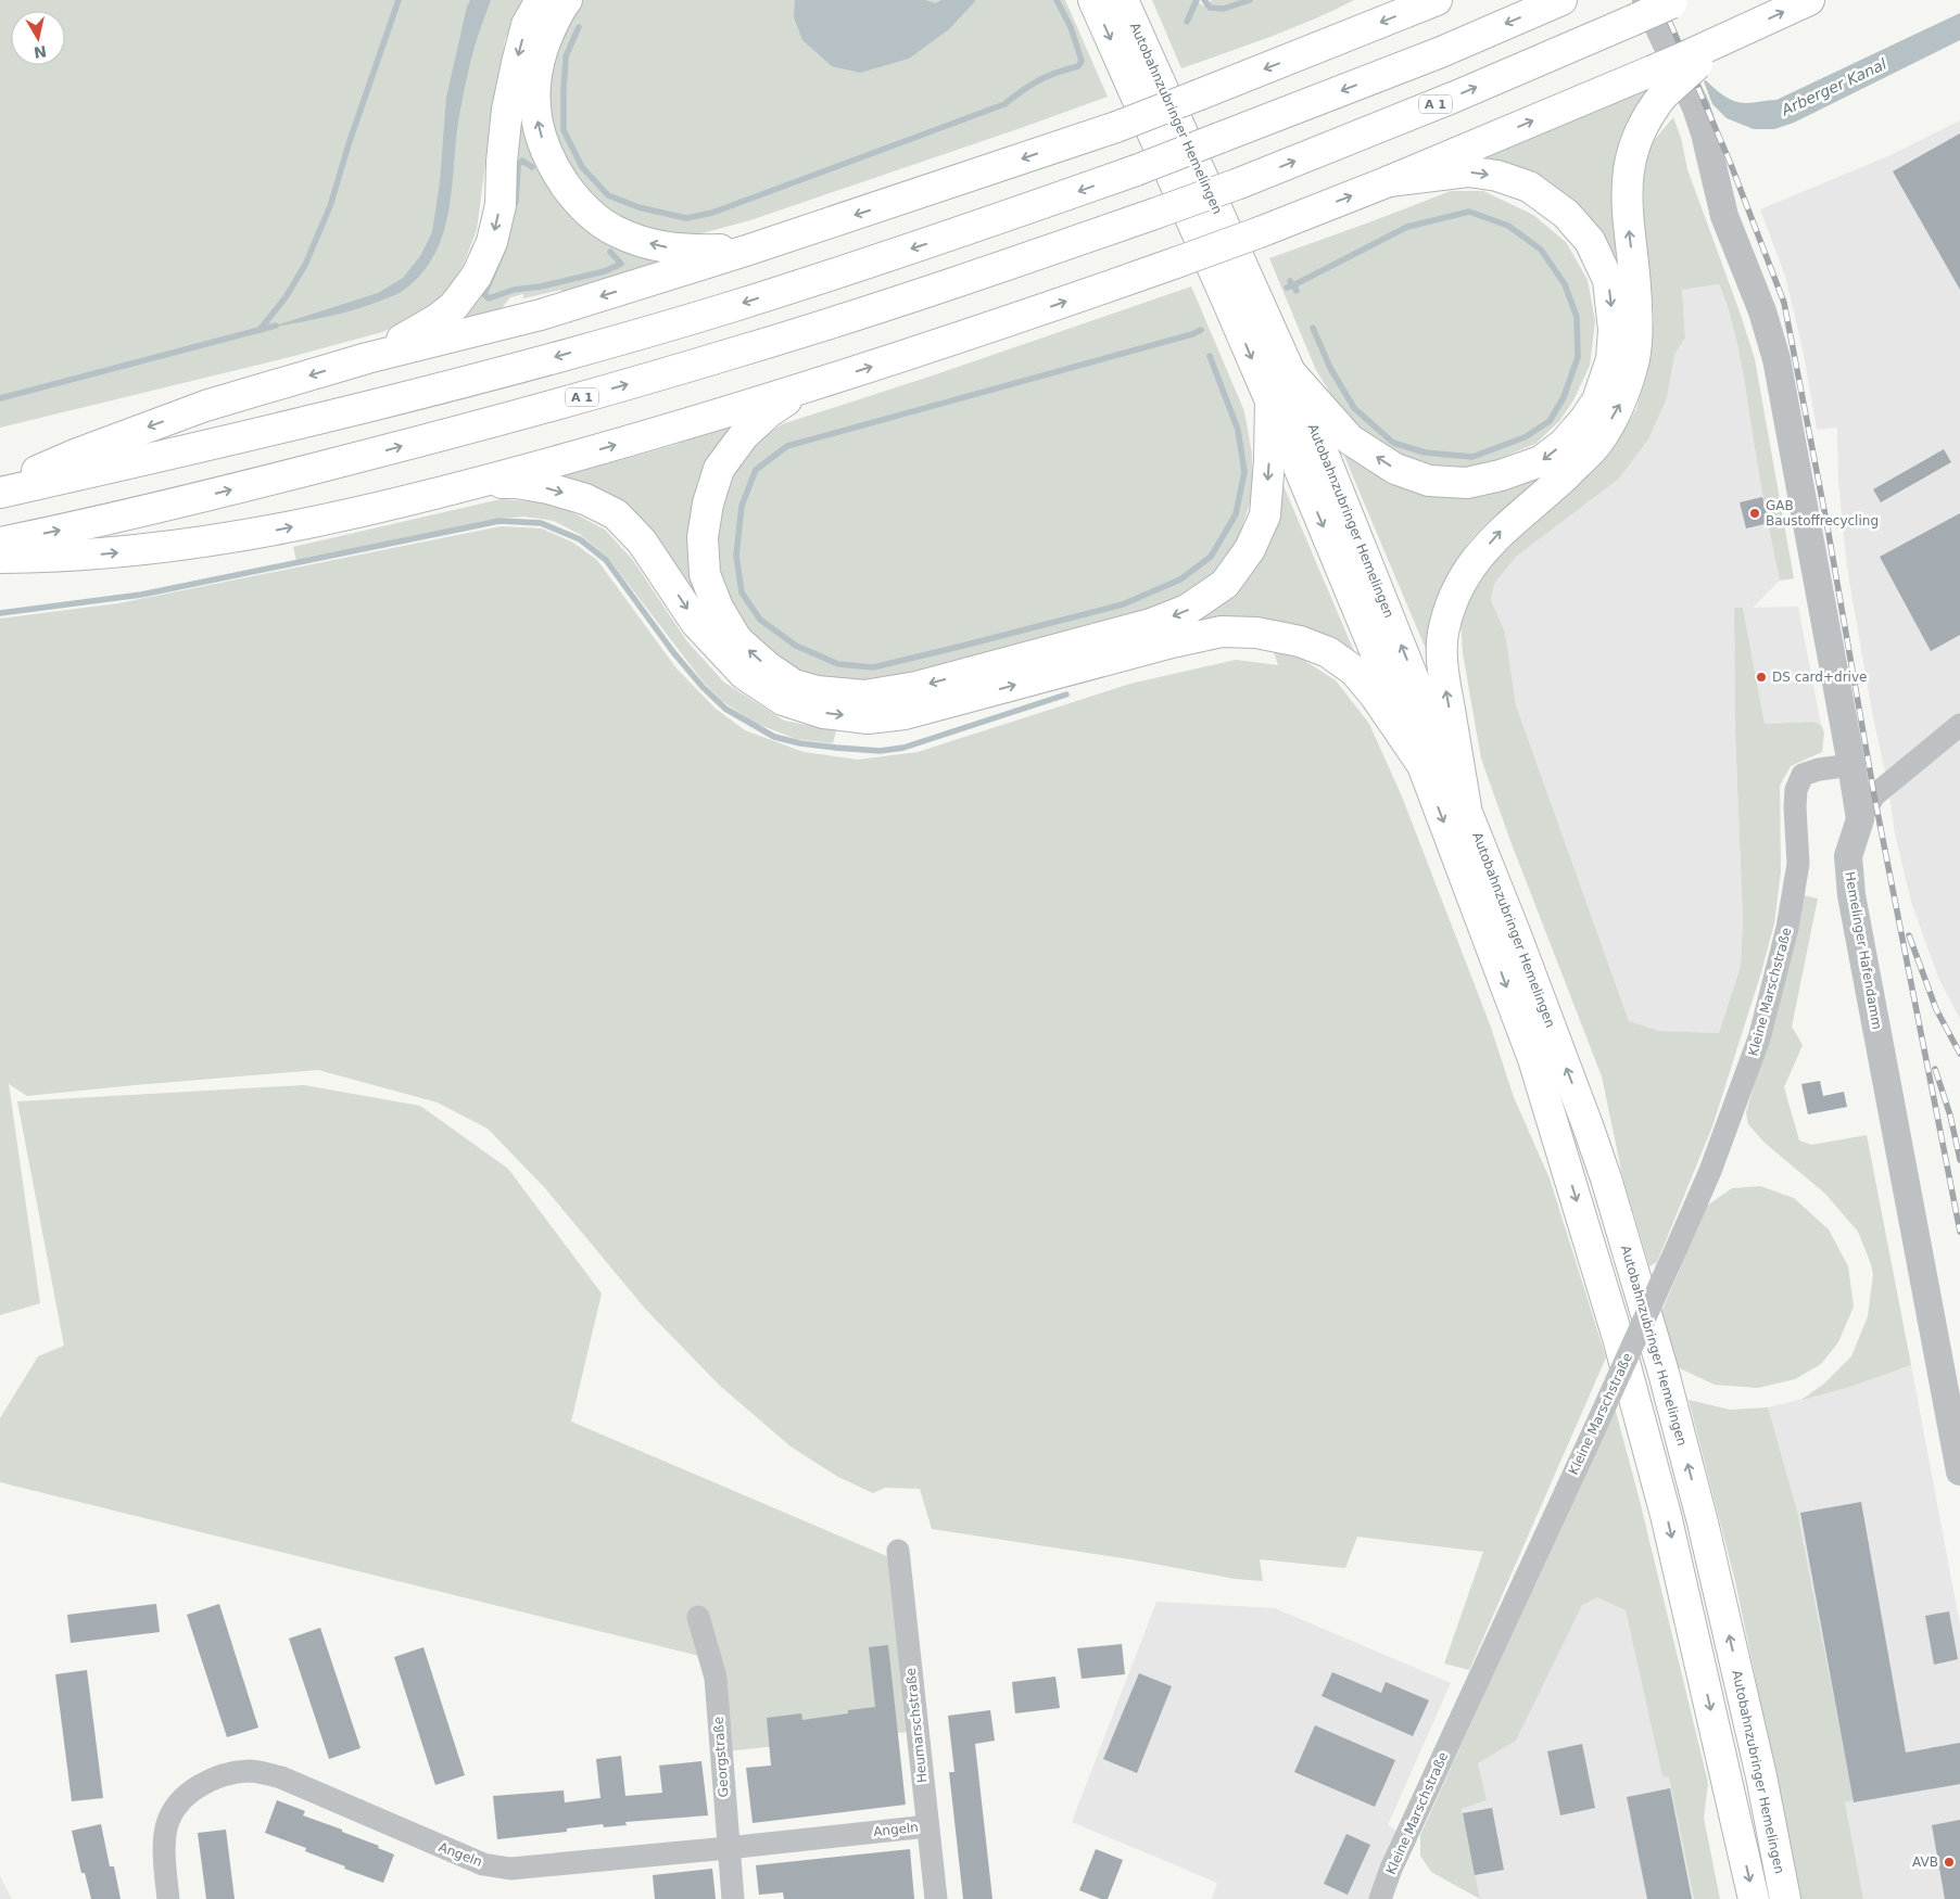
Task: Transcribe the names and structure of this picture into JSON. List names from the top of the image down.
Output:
{
  "streets": {
    "highway": ["A 1", "Autobahnzubringer Hemelingen"],
    "street": [
      "Hemelinger Hafendamm",
      "Kleine Marschstraße",
      "Heumarschstraße",
      "Georgstraße",
      "Angeln"
    ]
  },
  "crossings": [
    ["A 1", "Hemelinger Hafendamm"],
    ["Hemelinger Hafendamm", "Kleine Marschstraße"],
    ["Heumarschstraße", "Angeln"],
    ["Georgstraße", "Angeln"]
  ],
  "water": ["Arberger Kanal"],
  "places": ["GAB Baustoffrecycling", "DS card+drive", "AVB"],
  "north": "bottom"
}
